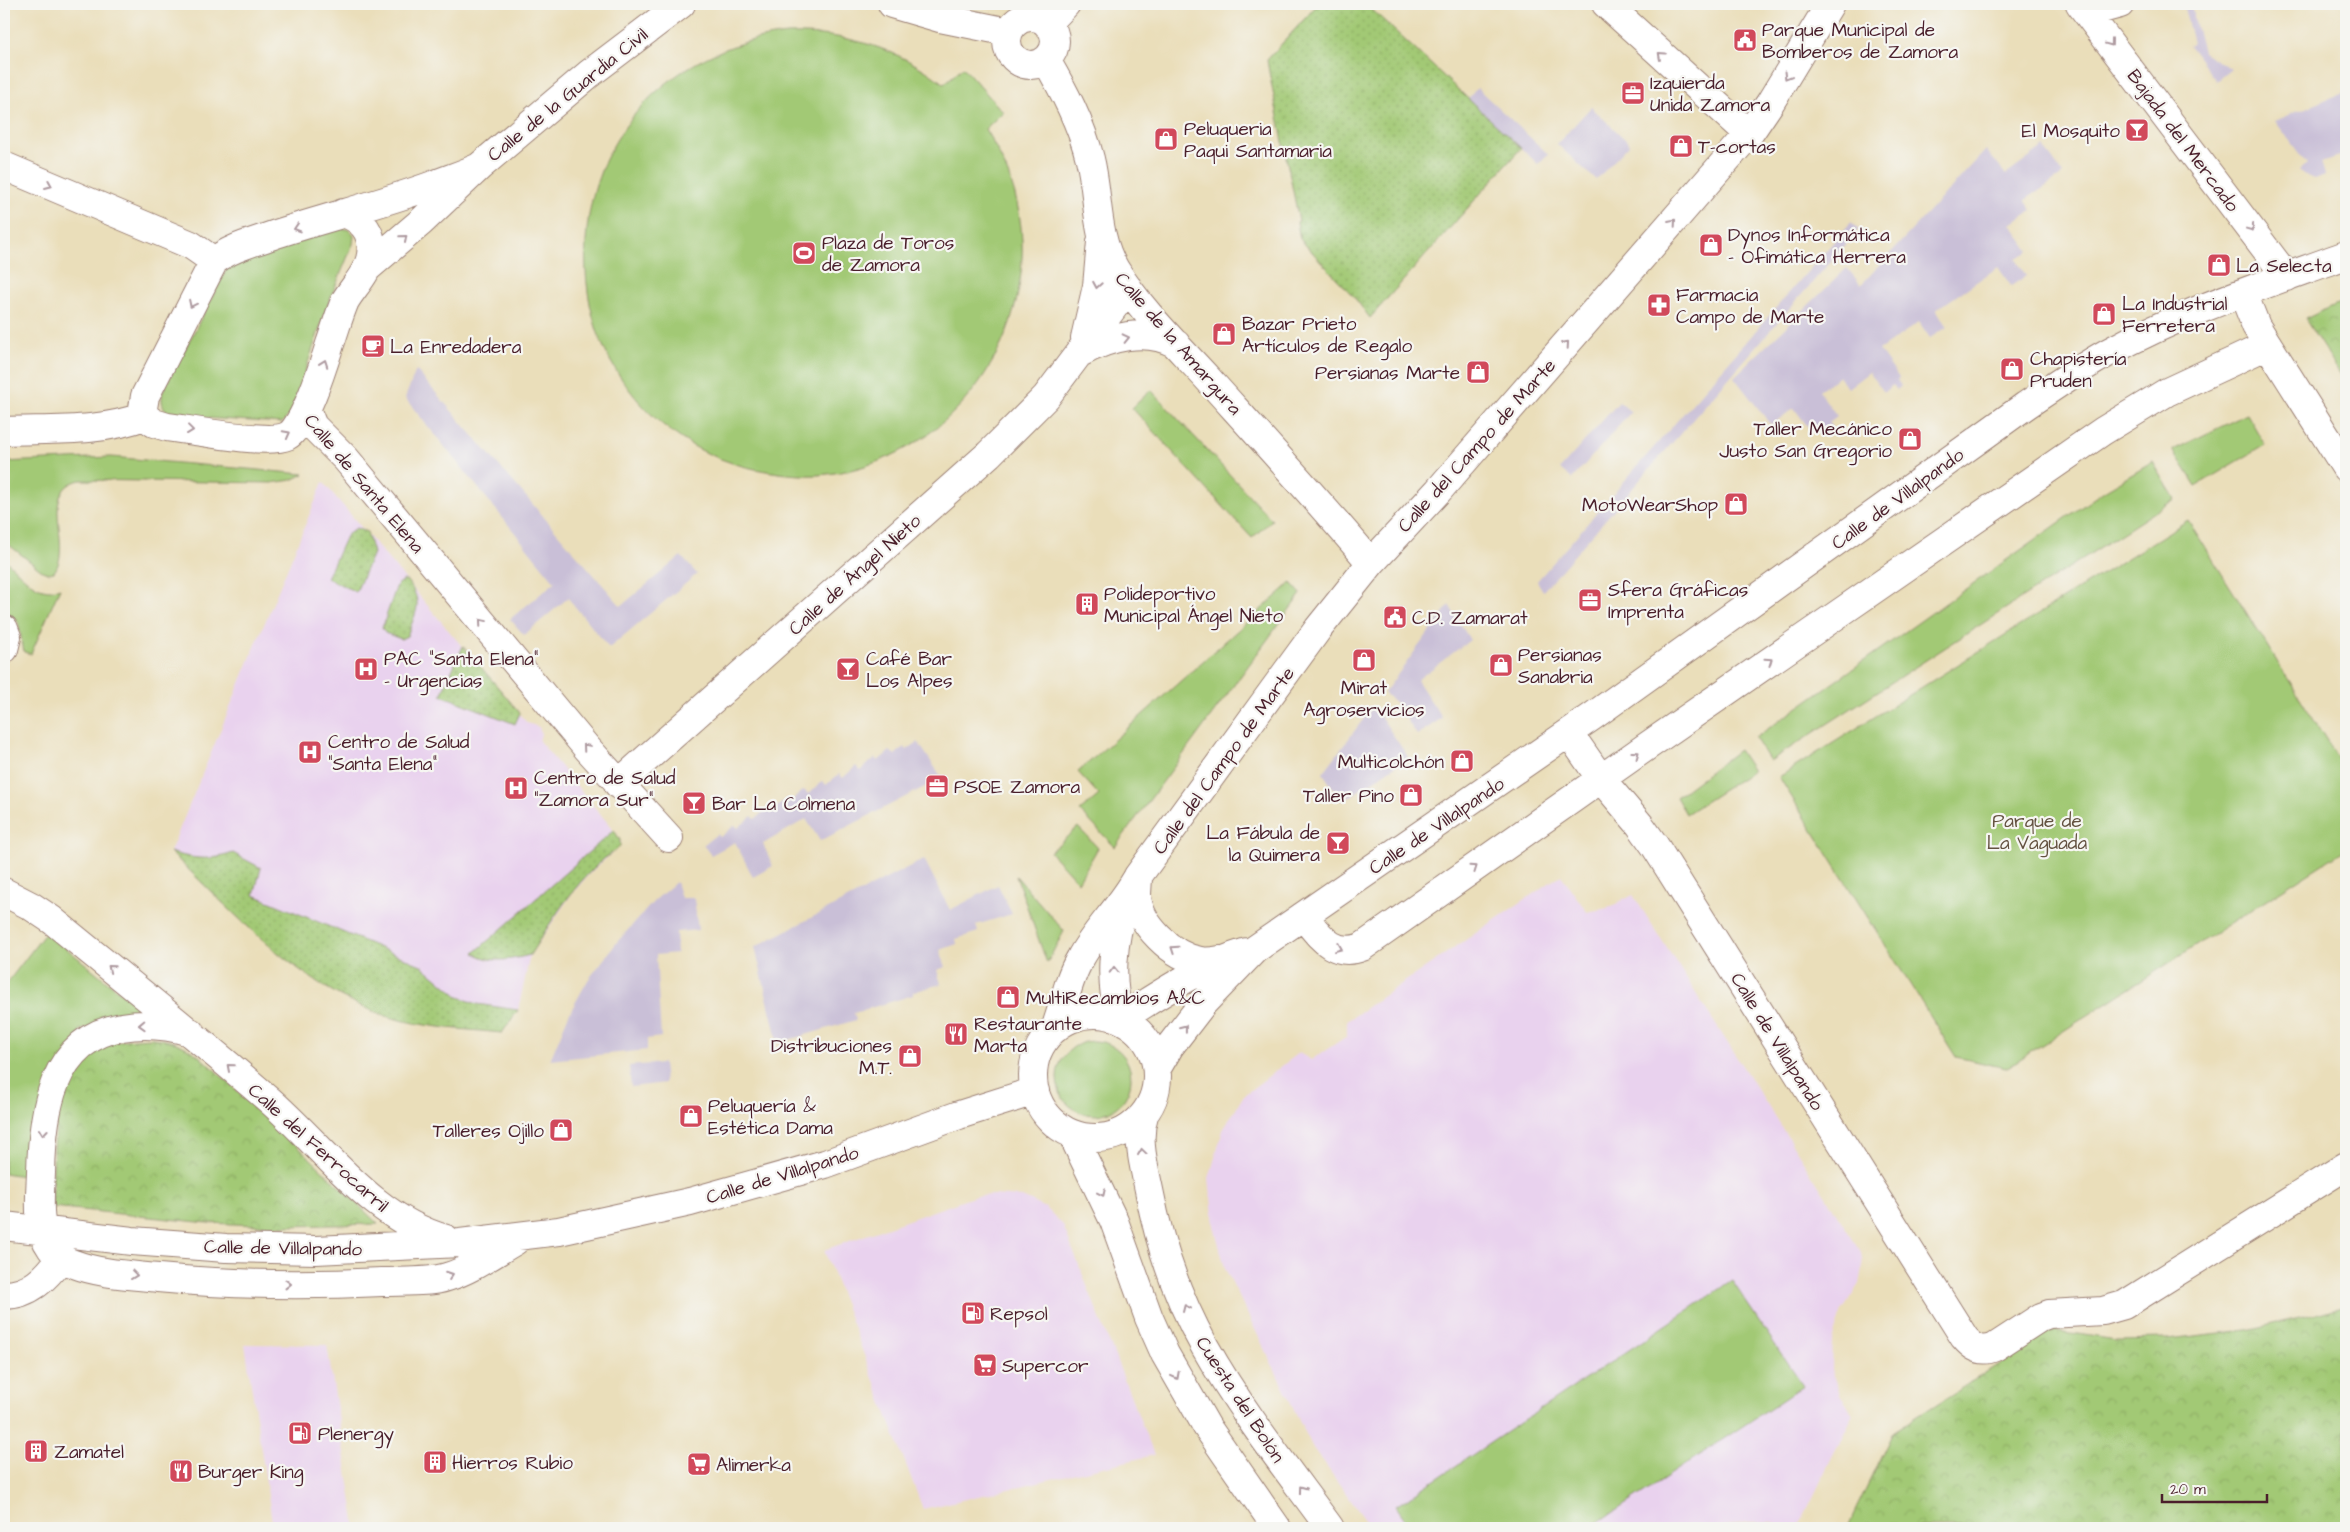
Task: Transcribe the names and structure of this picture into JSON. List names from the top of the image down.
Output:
{
  "streets": {
    "street": [
      "Calle de la Guardia Civil",
      "Bajada del Mercado",
      "Calle de la Amargura",
      "Calle del Campo de Marte",
      "Calle de Santa Elena",
      "Calle de Villalpando",
      "Calle de Ángel Nieto",
      "Calle del Ferrocarril",
      "Cuesta del Bolón"
    ]
  },
  "crossings": [
    ["Calle de la Guardia Civil", "Calle de Santa Elena"],
    ["Bajada del Mercado", "Calle de Villalpando"],
    ["Calle de la Amargura", "Calle del Campo de Marte"],
    ["Calle de la Amargura", "Calle de Ángel Nieto"],
    ["Calle del Campo de Marte", "Calle de Villalpando"],
    ["Calle del Campo de Marte", "Cuesta del Bolón"],
    ["Calle de Santa Elena", "Calle de Ángel Nieto"],
    ["Calle de Villalpando", "Calle del Ferrocarril"],
    ["Calle de Villalpando", "Cuesta del Bolón"]
  ],
  "one_way": ["Bajada del Mercado"],
  "parks": ["Parque de La Vaguada"],
  "places": {
    "public building": ["Parque Municipal de Bomberos de Zamora", "C.D. Zamarat"],
    "office": ["Izquierda Unida Zamora", "Sfera Gráficas Imprenta", "PSOE Zamora"],
    "bar": [
      "El Mosquito",
      "Café Bar Los Alpes",
      "Bar La Colmena",
      "La Fábula de la Quimera"
    ],
    "shop": [
      "Peluqueria Paqui Santamaria",
      "T-cortas",
      "Dynos Informática - Ofimática Herrera",
      "La Selecta",
      "La Industrial Ferretera",
      "Bazar Prieto Artículos de Regalo",
      "Chapistería Pruden",
      "Persianas Marte",
      "Taller Mecánico Justo San Gregorio",
      "MotoWearShop",
      "Mirat Agroservicios",
      "Persianas Sanabria",
      "Multicolchón",
      "Taller Pino",
      "MultiRecambios A&C",
      "Distribuciones M.T.",
      "Peluquería & Estética Dama",
      "Talleres Ojillo"
    ],
    "sports": ["Plaza de Toros de Zamora"],
    "pharmacy": ["Farmacia Campo de Marte"],
    "cafe": ["La Enredadera"],
    "building": ["Polideportivo Municipal Ángel Nieto", "Zamatel", "Hierros Rubio"],
    "hospital": ["PAC \"Santa Elena\" - Urgencias", "Centro de Salud \"Santa Elena\"", "Centro de Salud \"Zamora Sur\""],
    "restaurant": ["Restaurante Marta", "Burger King"],
    "fuel station": ["Repsol", "Plenergy"],
    "supermarket": ["Supercor", "Alimerka"]
  },
  "scale_bar": "20 m"
}
